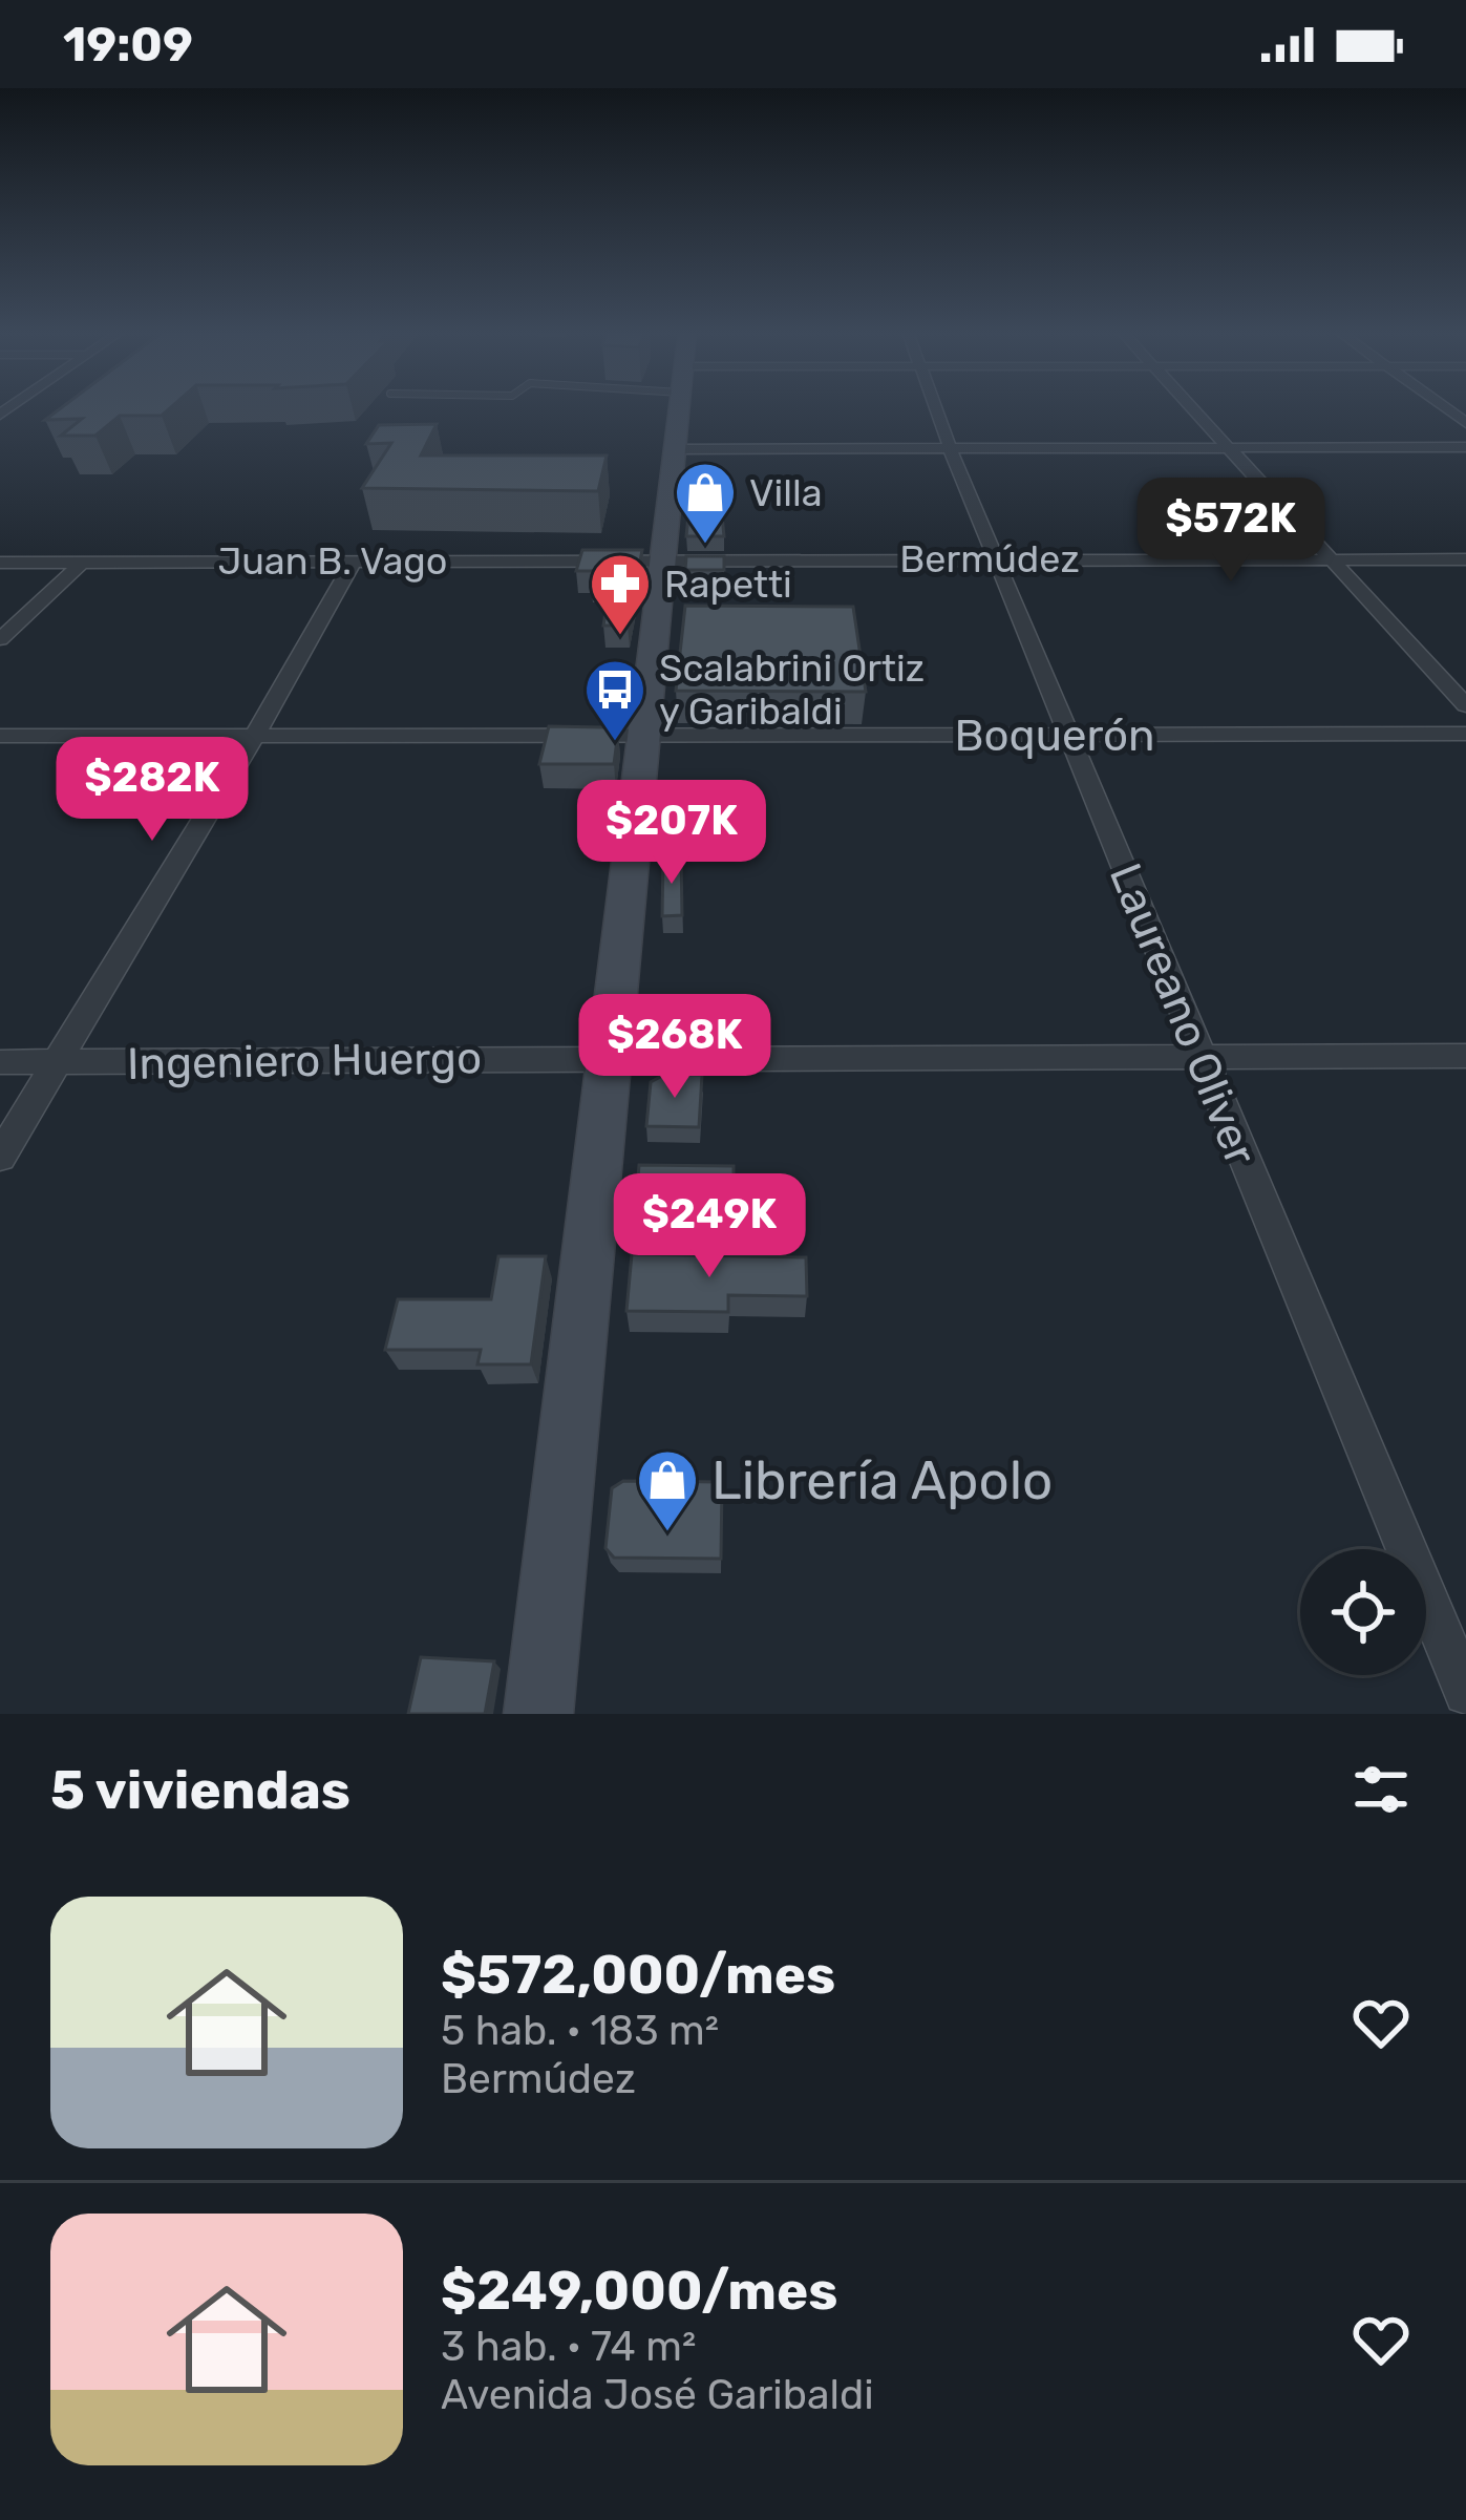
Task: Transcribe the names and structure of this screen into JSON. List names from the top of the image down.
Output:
{
  "streets": {
    "street": [
      "Bermúdez",
      "Juan B. Vago",
      "Boquerón",
      "Laureano Oliver",
      "Ingeniero Huergo"
    ]
  },
  "crossings": [
    ["Bermúdez", "Juan B. Vago"],
    ["Bermúdez", "Laureano Oliver"],
    ["Boquerón", "Laureano Oliver"],
    ["Laureano Oliver", "Ingeniero Huergo"]
  ],
  "places": {
    "shop": ["Villa", "Librería Apolo"],
    "pharmacy": ["Rapetti"],
    "bus stop": ["Scalabrini Ortiz y Garibaldi"]
  },
  "page": {
    "status": "19:09",
    "price": [
      "$572K",
      "$282K",
      "$207K",
      "$268K",
      "$249K"
    ],
    "heading": "5 viviendas",
    "list": [
      {
        "name": "$572,000/mes",
        "note": "5 hab. · 183 m² · Bermúdez"
      },
      {
        "name": "$249,000/mes",
        "note": "3 hab. · 74 m² · Avenida José Garibaldi"
      }
    ]
  }
}
